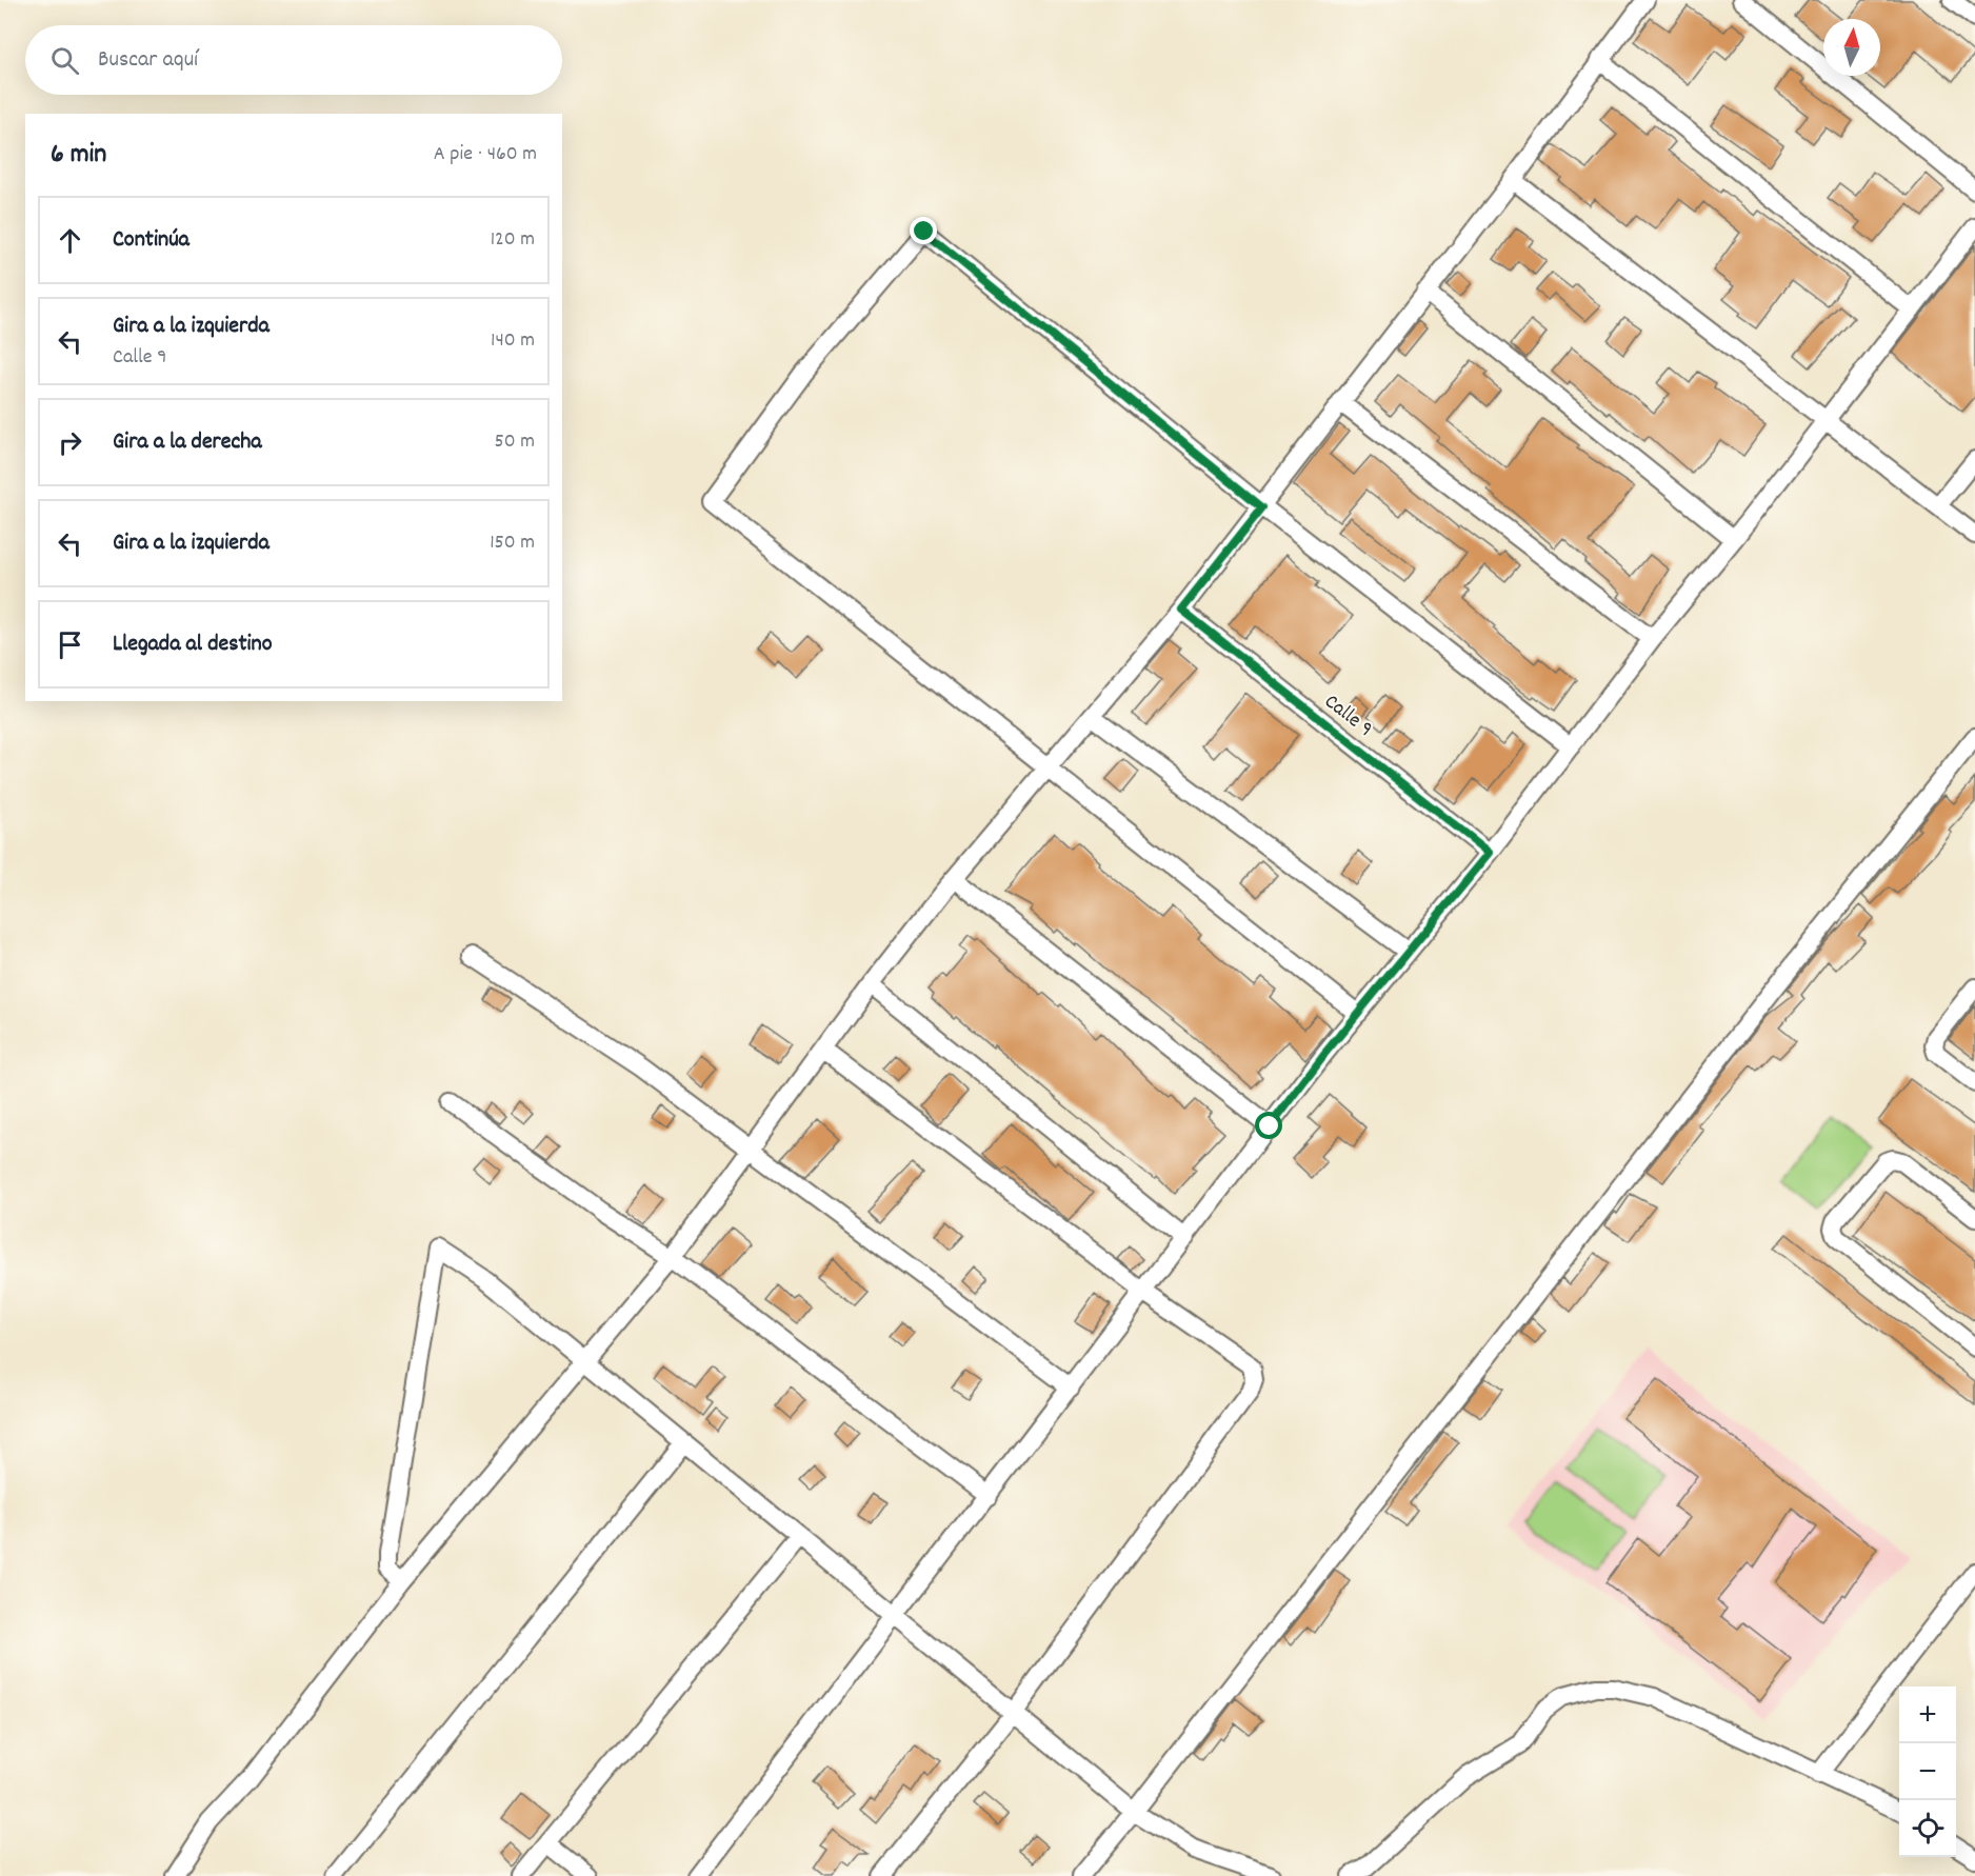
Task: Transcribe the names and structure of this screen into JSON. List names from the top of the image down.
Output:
{
  "streets": {
    "street": ["Calle 9"]
  },
  "north": "top",
  "page": {
    "search": "Buscar aquí",
    "heading": ["6 min", "A pie · 460 m"],
    "list": [
      ["Continúa", "120 m"],
      ["Gira a la izquierda", "Calle 9", "140 m"],
      ["Gira a la derecha", "50 m"],
      ["Gira a la izquierda", "150 m"],
      "Llegada al destino"
    ],
    "map_buttons": ["+", "−"]
  }
}
